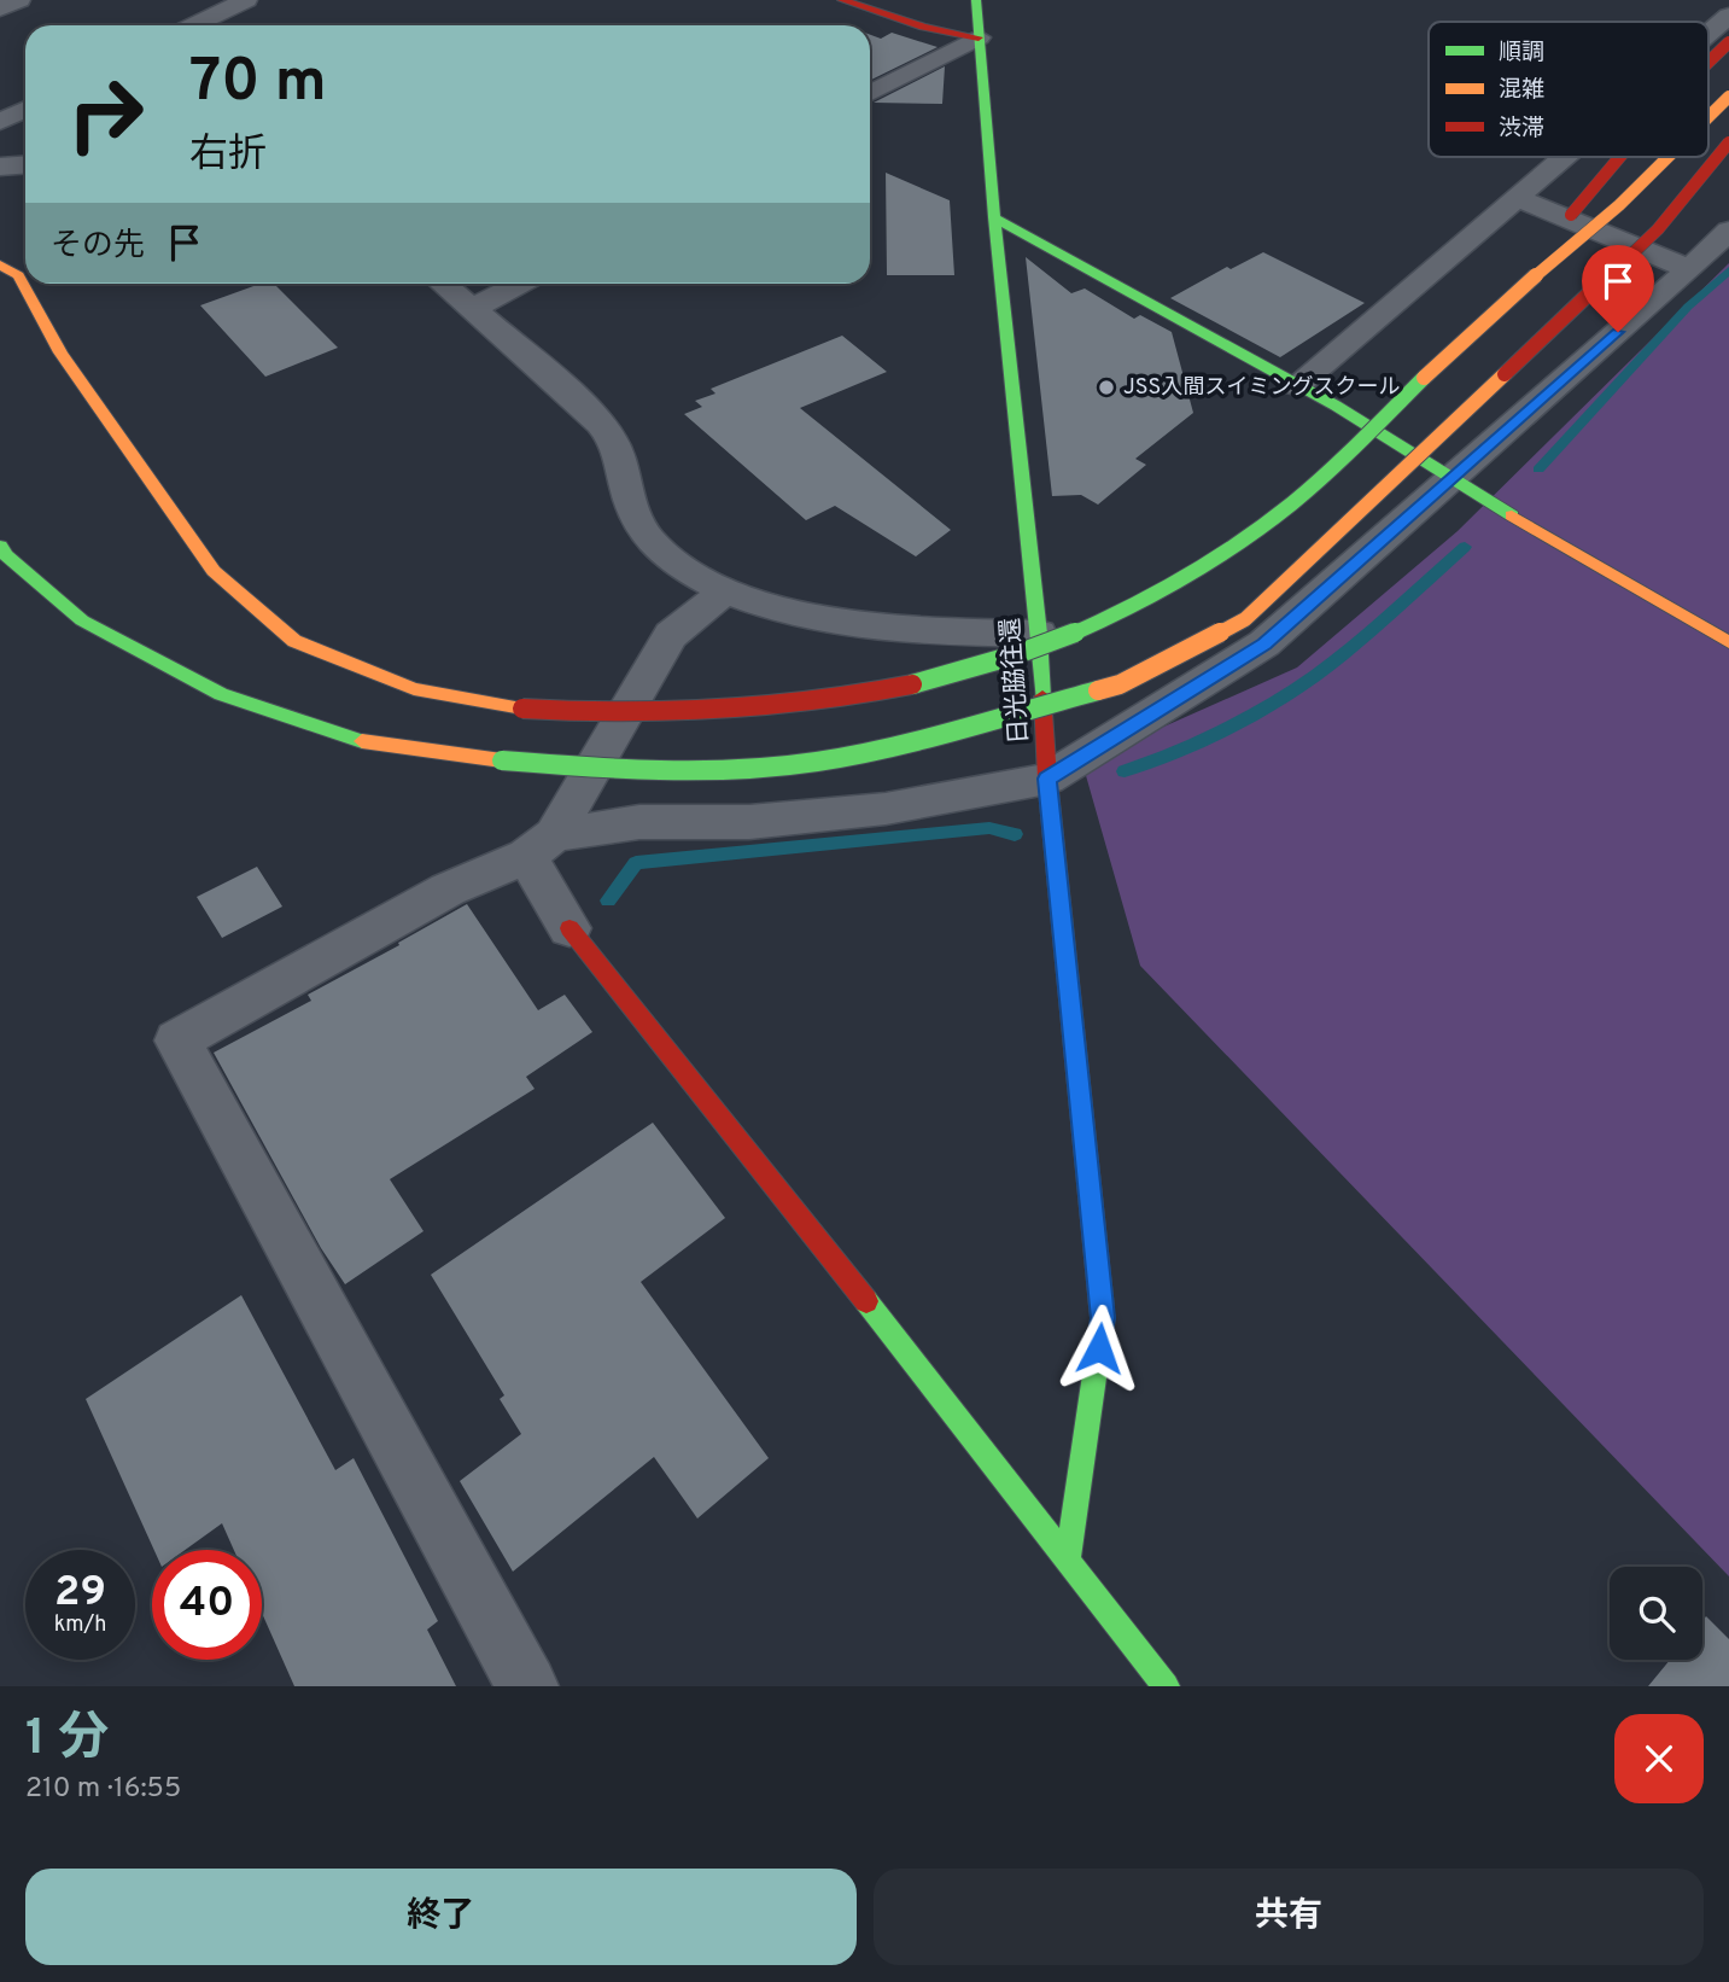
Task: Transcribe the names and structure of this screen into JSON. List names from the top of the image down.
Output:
{
  "streets": {
    "main road": ["日光脇往還"]
  },
  "places": ["JSS入間スイミングスクール"],
  "legend": ["順調", "混雑", "渋滞"],
  "page": {
    "turn": ["70 m", "右折"],
    "then": "その先",
    "speed": "29 km/h",
    "limit": "40",
    "heading": ["1 分", "210 m · 16:55"],
    "buttons": ["終了", "共有"]
  }
}
